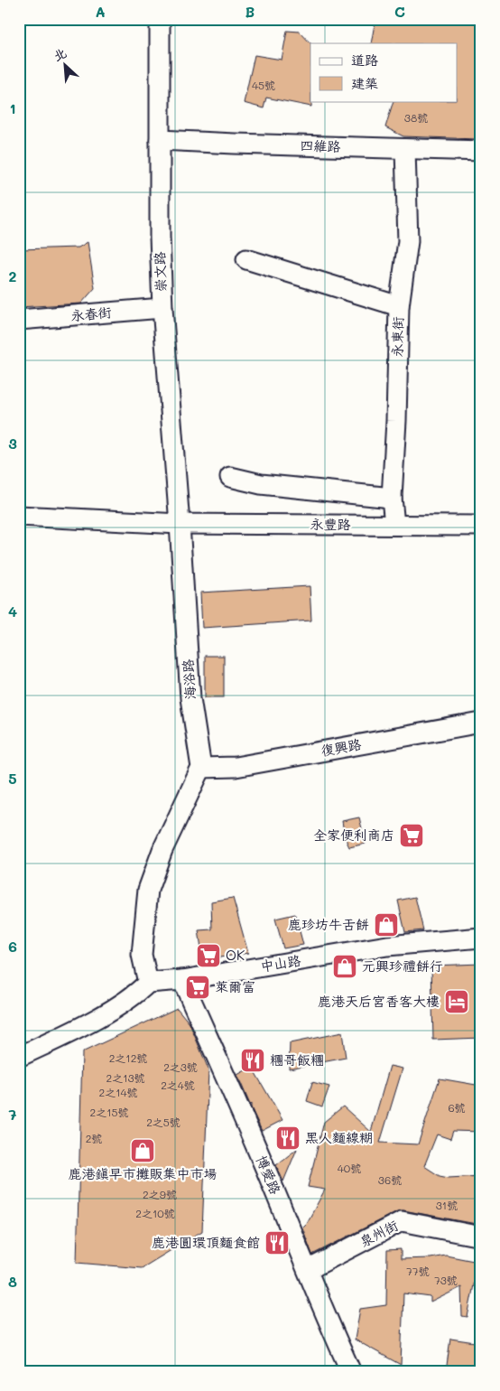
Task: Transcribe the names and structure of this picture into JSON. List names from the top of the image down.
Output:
{
  "streets": {
    "street": [
      "四維路",
      "崇文路",
      "永春街",
      "永東街",
      "永豐路",
      "海浴路",
      "復興路",
      "中山路",
      "博愛路",
      "泉州街"
    ]
  },
  "crossings": [
    ["四維路", "崇文路"],
    ["四維路", "永東街"],
    ["崇文路", "永春街"],
    ["崇文路", "永豐路"],
    ["崇文路", "海浴路"],
    ["永東街", "永豐路"],
    ["永豐路", "海浴路"],
    ["海浴路", "復興路"],
    ["中山路", "博愛路"],
    ["博愛路", "泉州街"]
  ],
  "places": {
    "supermarket": ["全家便利商店", "OK", "萊爾富"],
    "shop": ["鹿珍坊牛舌餅", "元興珍禮餅行", "鹿港鎮早市攤販集中市場"],
    "hotel": ["鹿港天后宮香客大樓"],
    "restaurant": ["糰哥飯糰", "黑人麵線糊", "鹿港圓環頂麵食館"]
  },
  "house_numbers": [
    "45號",
    "38號",
    "2之12號",
    "2之3號",
    "2之13號",
    "2之4號",
    "2之14號",
    "6號",
    "2之15號",
    "2之5號",
    "2號",
    "40號",
    "36號",
    "2之9號",
    "31號",
    "2之10號",
    "77號",
    "73號"
  ],
  "legend": ["道路", "建築"],
  "north": "top left",
  "grid": {
    "columns": ["A", "B", "C"],
    "rows": [
      "1",
      "2",
      "3",
      "4",
      "5",
      "6",
      "7",
      "8"
    ]
  }
}
